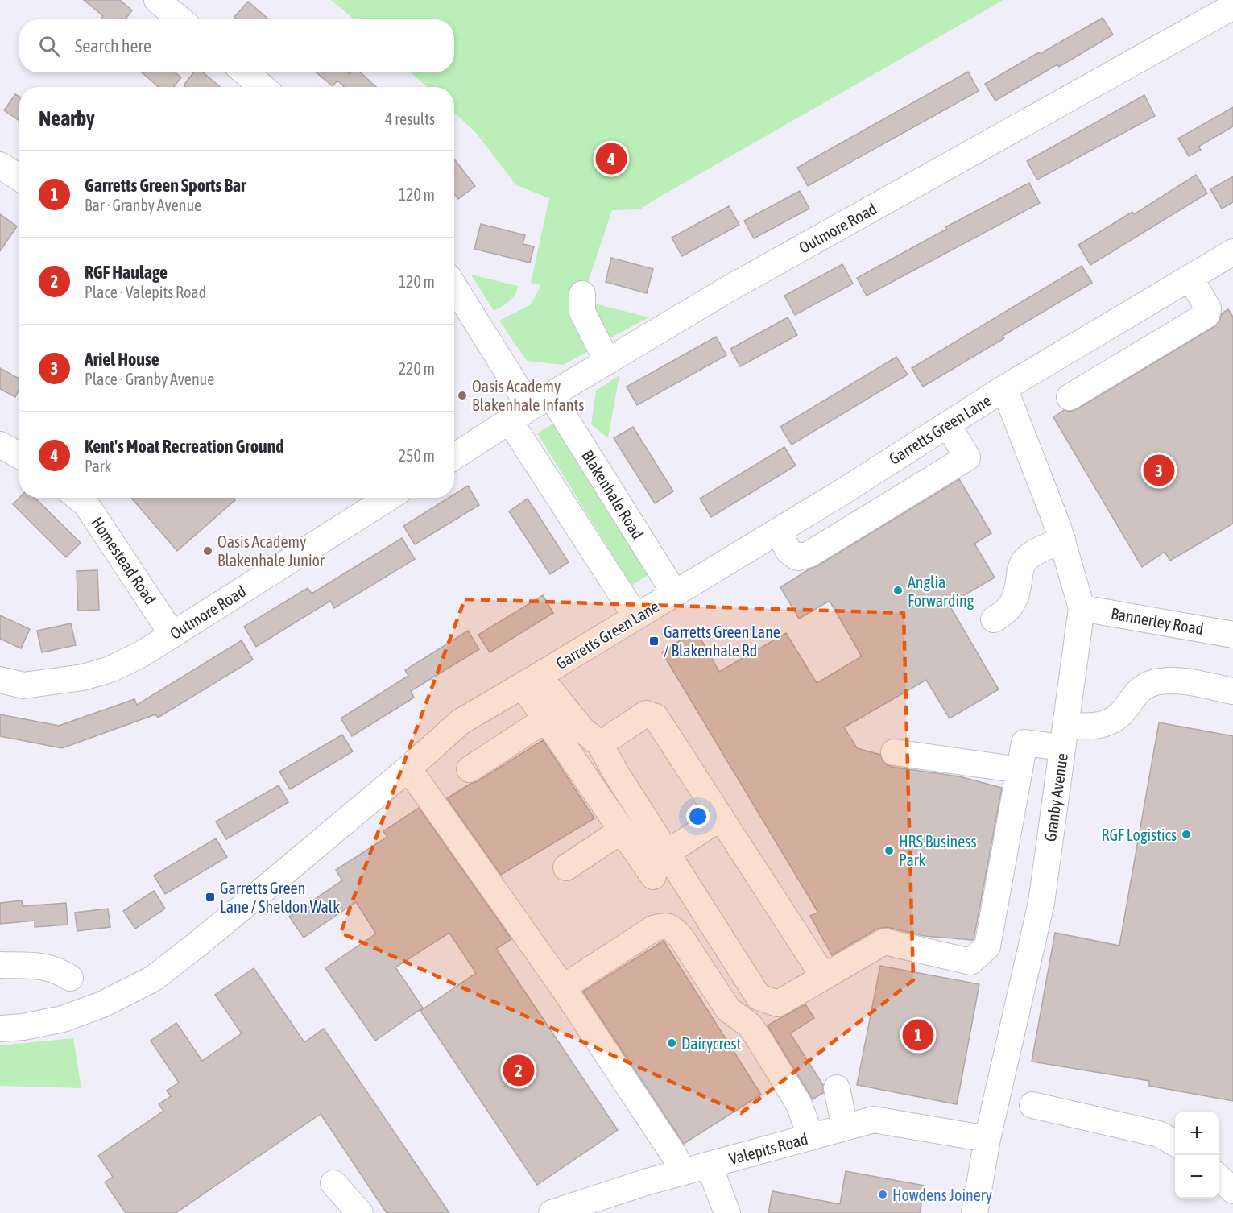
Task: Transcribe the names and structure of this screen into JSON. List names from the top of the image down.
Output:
{
  "streets": {
    "street": [
      "Outmore Road",
      "Garretts Green Lane",
      "Blakenhale Road",
      "Homestead Road",
      "Bannerley Road",
      "Granby Avenue",
      "Valepits Road"
    ]
  },
  "crossings": [
    ["Outmore Road", "Blakenhale Road"],
    ["Outmore Road", "Homestead Road"],
    ["Garretts Green Lane", "Blakenhale Road"],
    ["Garretts Green Lane", "Granby Avenue"],
    ["Bannerley Road", "Granby Avenue"],
    ["Granby Avenue", "Valepits Road"]
  ],
  "places": {
    "other": [
      "Oasis Academy Blakenhale Infants",
      "Oasis Academy Blakenhale Junior",
      "Anglia Forwarding",
      "RGF Logistics",
      "HRS Business Park",
      "Dairycrest",
      "Howdens Joinery"
    ],
    "transit": ["Garretts Green Lane / Blakenhale Rd", "Garretts Green Lane / Sheldon Walk"]
  },
  "page": {
    "search": "Search here",
    "heading": ["Nearby", "4 results"],
    "pins": [
      "4",
      "3",
      "1",
      "2"
    ],
    "list": [
      {
        "mark": "1",
        "name": "Garretts Green Sports Bar",
        "note": "Bar · Granby Avenue",
        "value": "120 m"
      },
      {
        "mark": "2",
        "name": "RGF Haulage",
        "note": "Place · Valepits Road",
        "value": "120 m"
      },
      {
        "mark": "3",
        "name": "Ariel House",
        "note": "Place · Granby Avenue",
        "value": "220 m"
      },
      {
        "mark": "4",
        "name": "Kent's Moat Recreation Ground",
        "note": "Park",
        "value": "250 m"
      }
    ],
    "map_buttons": ["+", "−"]
  }
}
